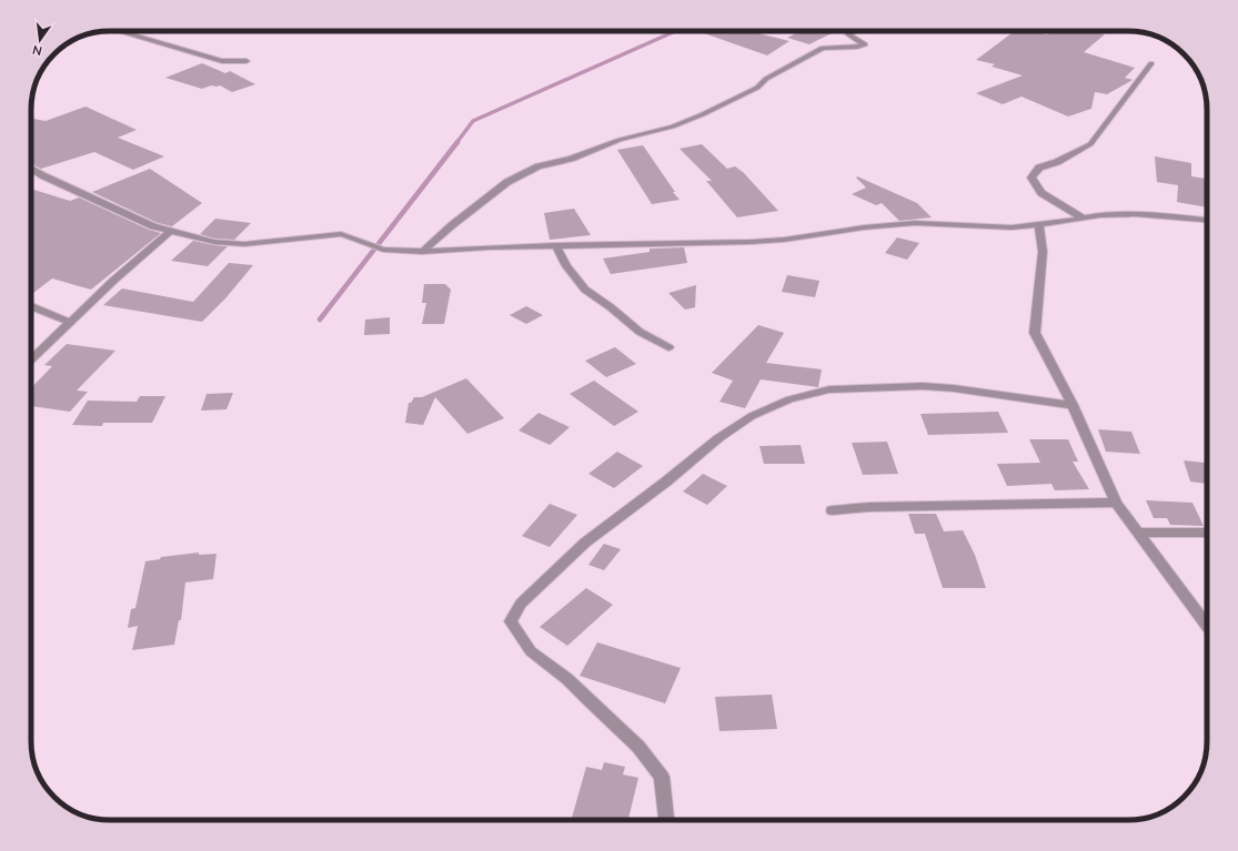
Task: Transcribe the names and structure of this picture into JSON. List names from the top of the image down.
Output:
{
  "north": "bottom"
}
